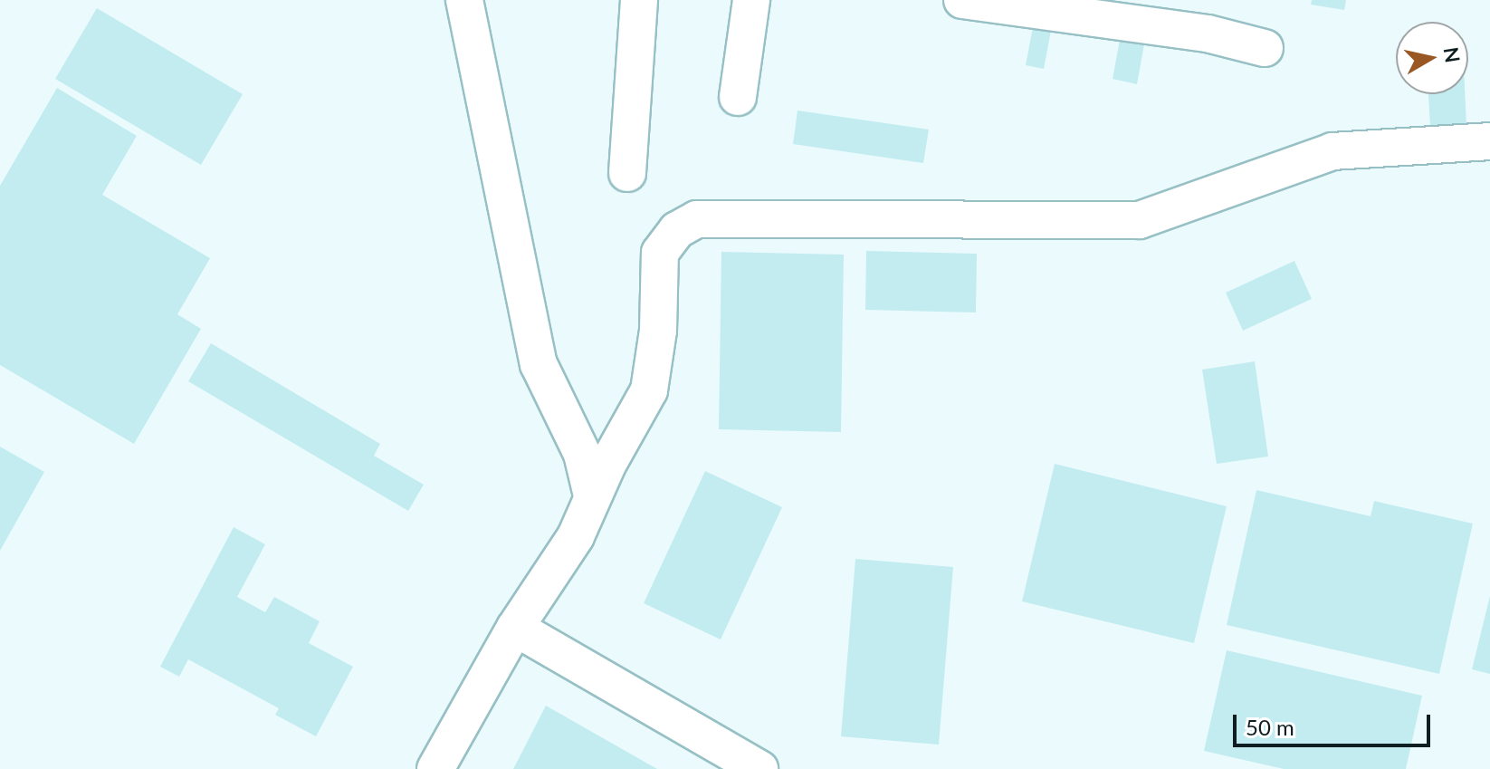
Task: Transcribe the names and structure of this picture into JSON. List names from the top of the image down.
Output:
{
  "scale_bar": "50 m",
  "north": "right"
}
